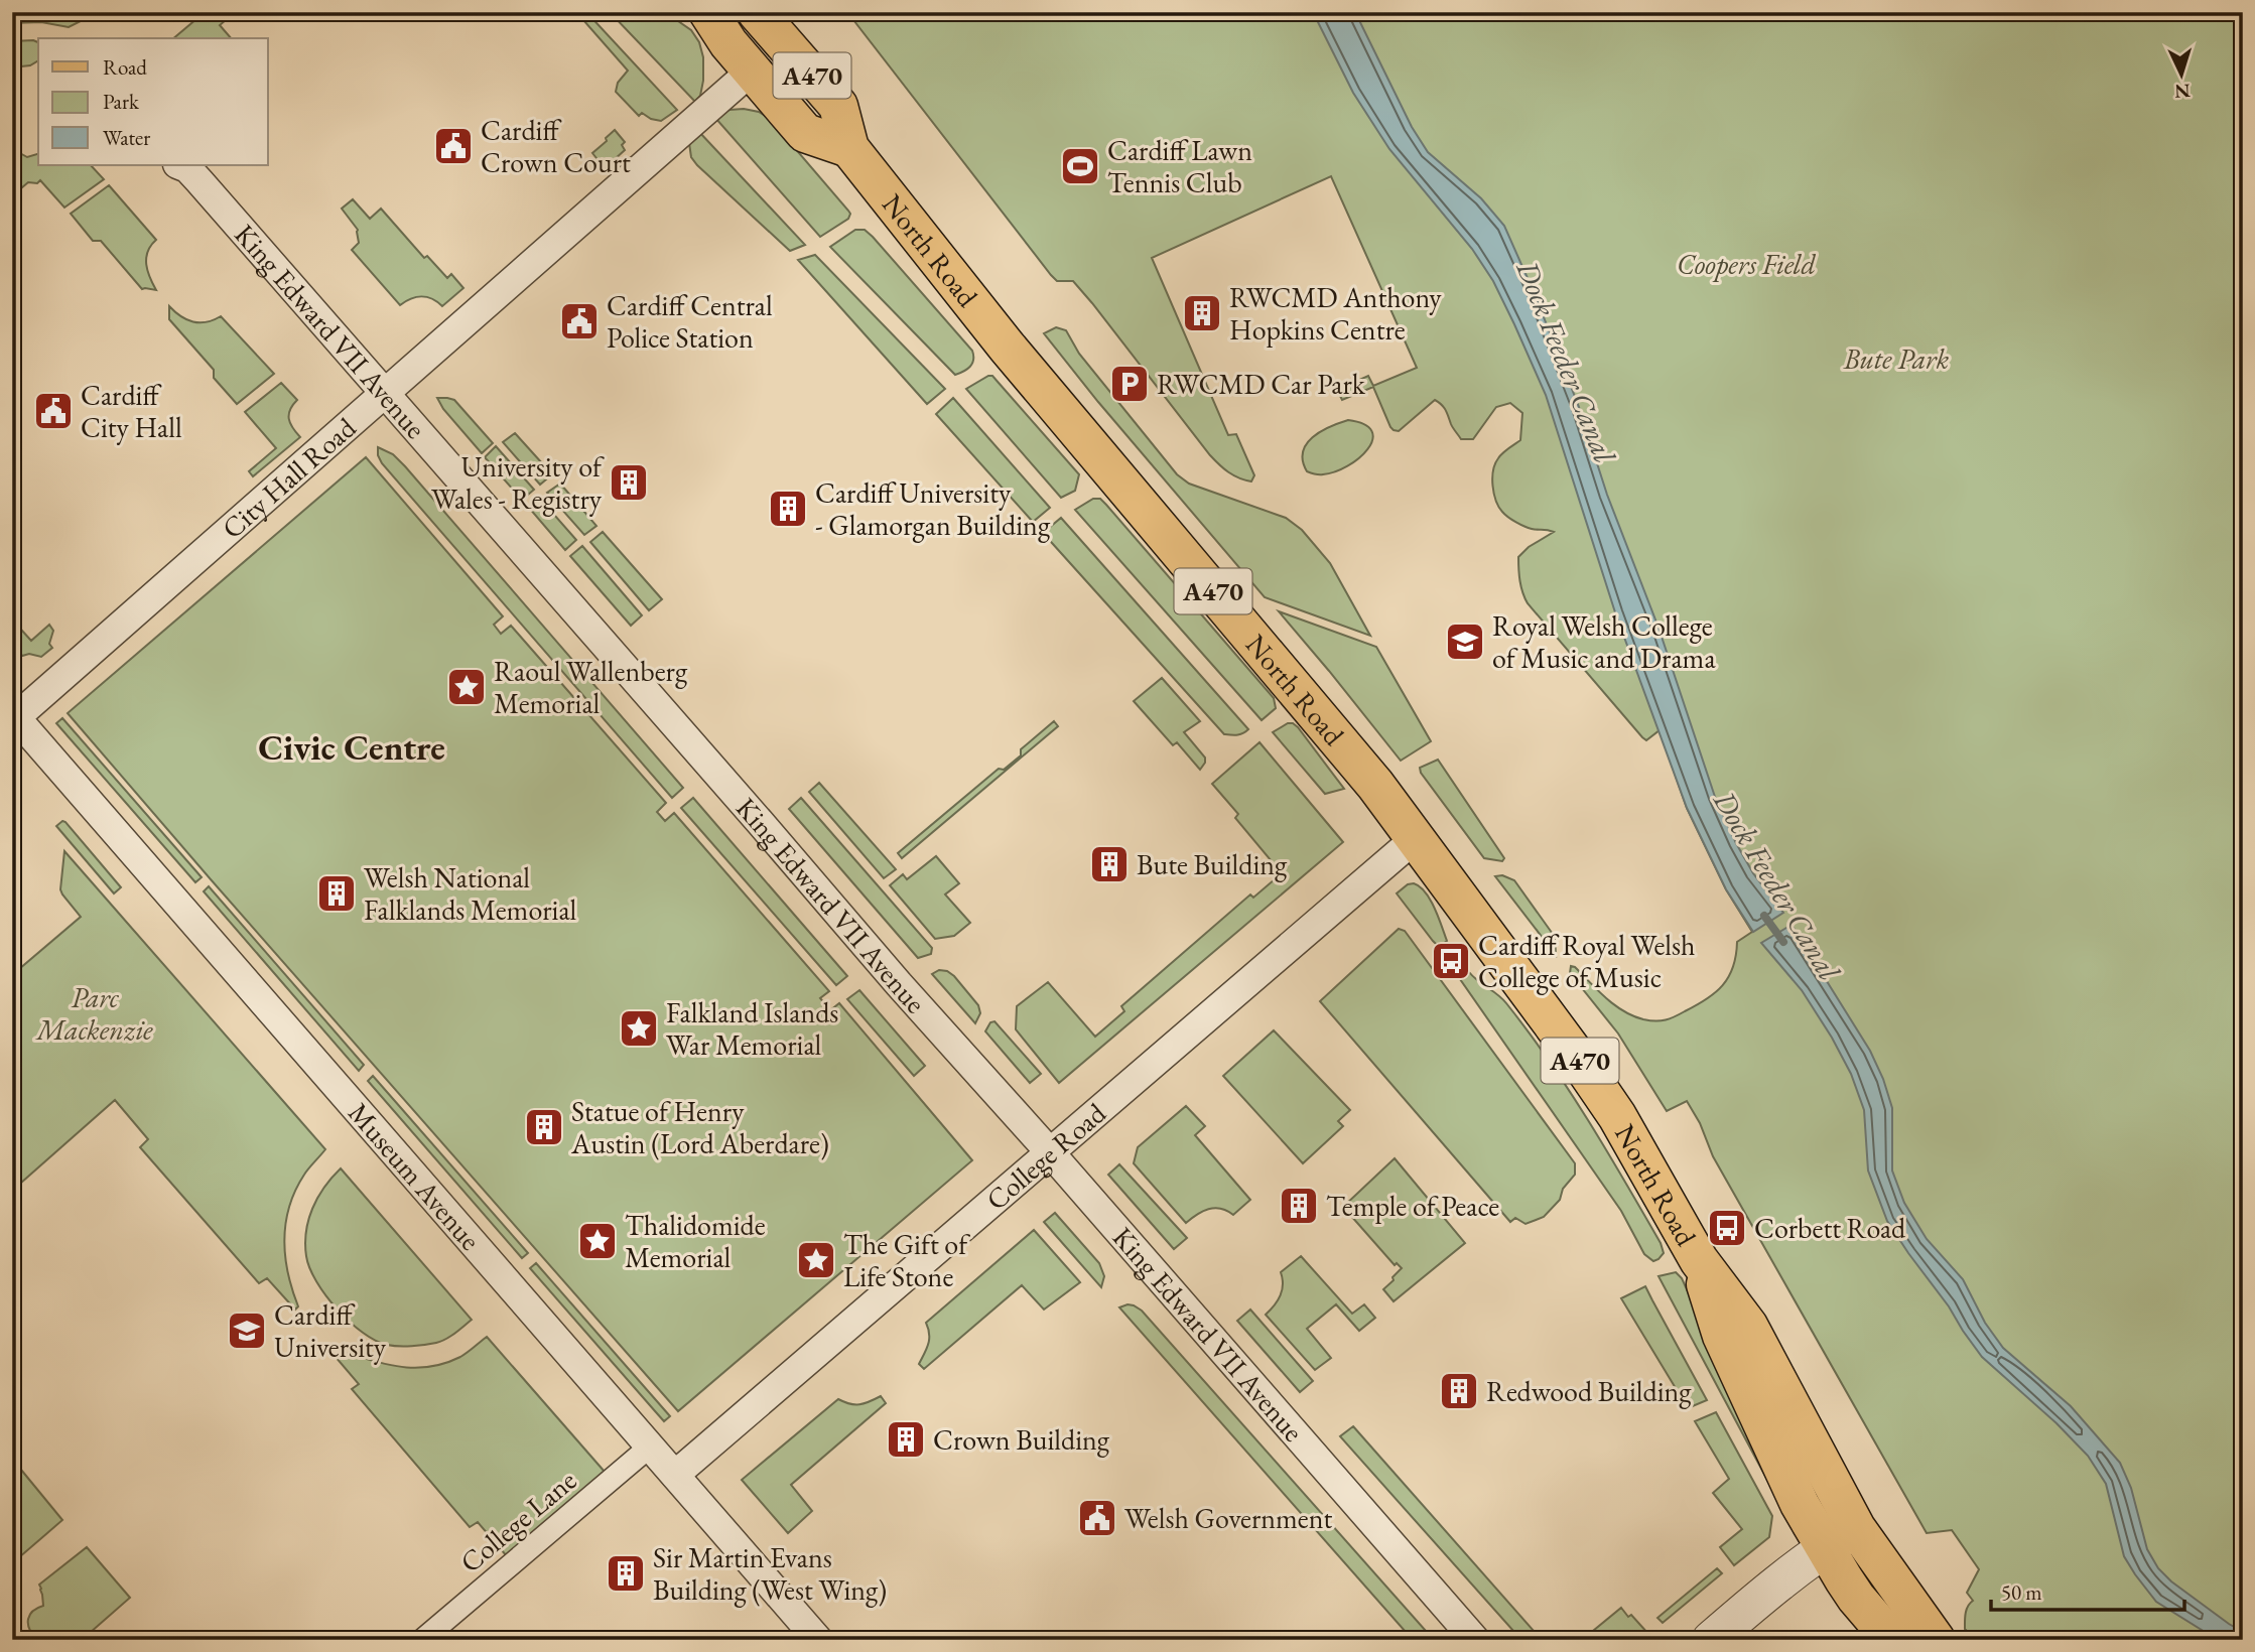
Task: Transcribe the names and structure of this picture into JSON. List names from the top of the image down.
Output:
{
  "streets": {
    "main road": ["A470", "North Road"],
    "street": [
      "King Edward VII Avenue",
      "City Hall Road",
      "College Road",
      "Museum Avenue",
      "College Lane"
    ]
  },
  "crossings": [
    ["A470", "North Road"],
    ["A470", "City Hall Road"],
    ["North Road", "College Road"],
    ["King Edward VII Avenue", "City Hall Road"],
    ["King Edward VII Avenue", "College Road"],
    ["City Hall Road", "Museum Avenue"],
    ["College Road", "Museum Avenue"],
    ["Museum Avenue", "College Lane"]
  ],
  "districts": ["Civic Centre"],
  "water": ["Dock Feeder Canal"],
  "parks": ["Coopers Field", "Bute Park", "Parc Mackenzie"],
  "places": {
    "public building": [
      "Cardiff Crown Court",
      "Cardiff Central Police Station",
      "Cardiff City Hall",
      "Welsh Government"
    ],
    "sports": ["Cardiff Lawn Tennis Club"],
    "building": [
      "RWCMD Anthony Hopkins Centre",
      "University of Wales - Registry",
      "Cardiff University - Glamorgan Building",
      "Bute Building",
      "Welsh National Falklands Memorial",
      "Statue of Henry Austin (Lord Aberdare)",
      "Temple of Peace",
      "Redwood Building",
      "Crown Building",
      "Sir Martin Evans Building (West Wing)"
    ],
    "parking": ["RWCMD Car Park"],
    "school or university": ["Royal Welsh College of Music and Drama", "Cardiff University"],
    "place": [
      "Raoul Wallenberg Memorial",
      "Falkland Islands War Memorial",
      "Thalidomide Memorial",
      "The Gift of Life Stone"
    ],
    "bus stop": ["Cardiff Royal Welsh College of Music", "Corbett Road"]
  },
  "legend": ["Road", "Park", "Water"],
  "scale_bar": "50 m",
  "north": "bottom"
}
